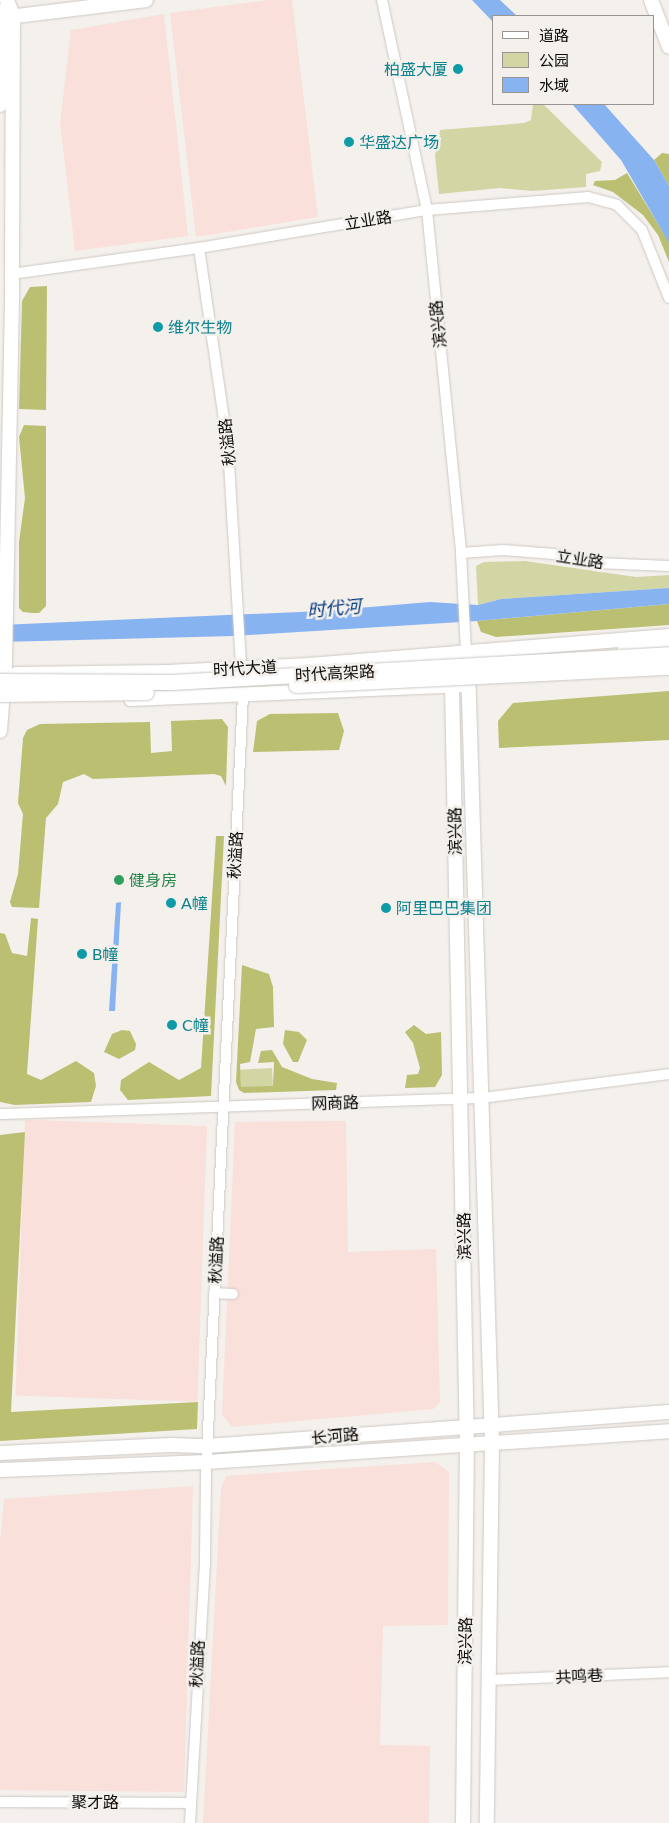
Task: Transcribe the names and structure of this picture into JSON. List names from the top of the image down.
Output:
{
  "streets": {
    "highway": ["时代高架路"],
    "main road": ["滨兴路", "时代大道", "长河路"],
    "street": [
      "立业路",
      "秋溢路",
      "网商路",
      "共鸣巷",
      "聚才路"
    ]
  },
  "crossings": [
    ["立业路", "滨兴路"],
    ["立业路", "秋溢路"],
    ["滨兴路", "时代大道"],
    ["滨兴路", "网商路"],
    ["滨兴路", "长河路"],
    ["滨兴路", "共鸣巷"],
    ["秋溢路", "时代大道"],
    ["秋溢路", "网商路"],
    ["秋溢路", "长河路"],
    ["秋溢路", "聚才路"],
    ["时代大道", "时代高架路"]
  ],
  "water": ["时代河"],
  "places": [
    "柏盛大厦",
    "华盛达广场",
    "维尔生物",
    "健身房",
    "A幢",
    "阿里巴巴集团",
    "B幢",
    "C幢"
  ],
  "legend": ["道路", "公园", "水域"]
}
